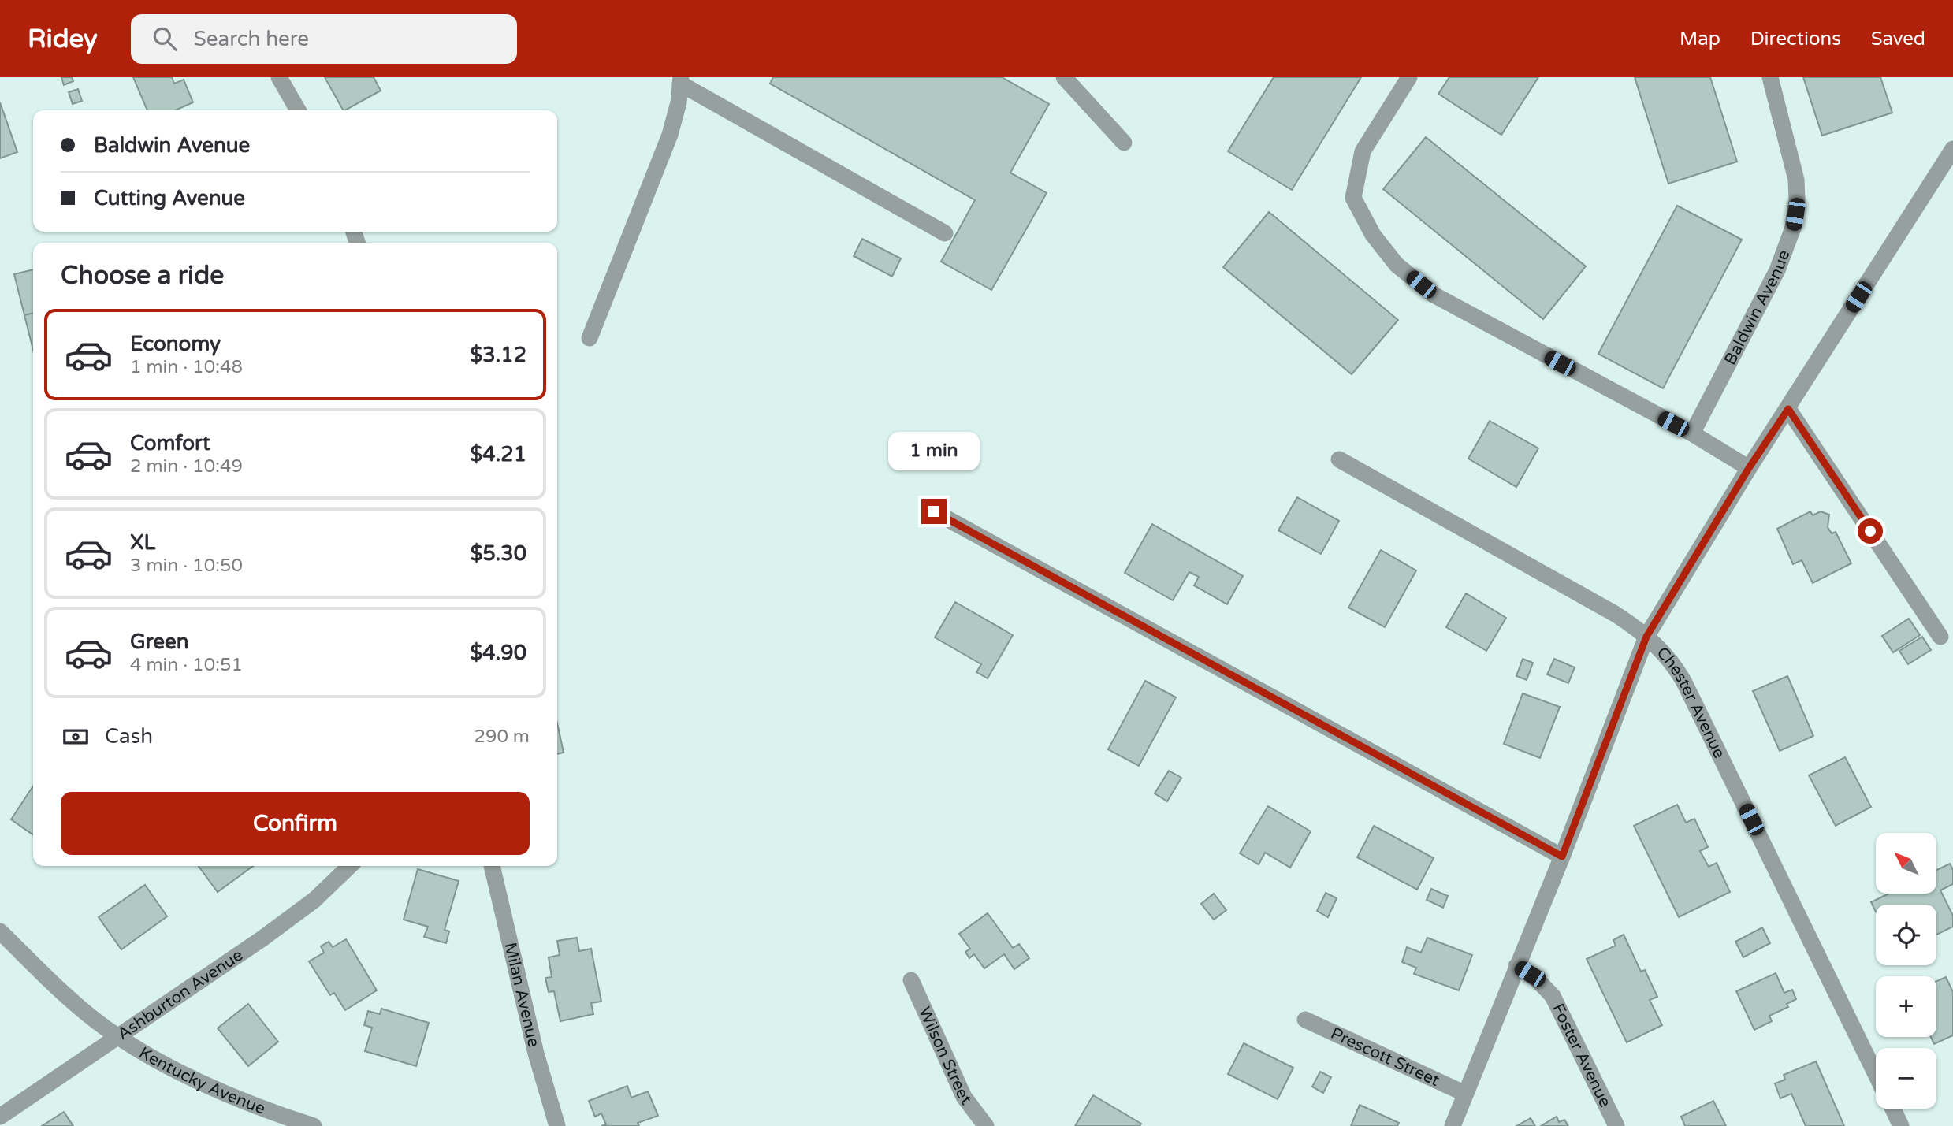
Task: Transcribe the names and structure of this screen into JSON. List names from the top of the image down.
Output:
{
  "streets": {
    "street": [
      "Baldwin Avenue",
      "Chester Avenue",
      "Ashburton Avenue",
      "Milan Avenue",
      "Foster Avenue",
      "Wilson Street",
      "Prescott Street",
      "Kentucky Avenue"
    ]
  },
  "crossings": [
    ["Ashburton Avenue", "Kentucky Avenue"]
  ],
  "north": "top left",
  "page": {
    "header": "Ridey",
    "search": "Search here",
    "nav": ["Map", "Directions", "Saved"],
    "banner": ["Baldwin Avenue", "Cutting Avenue"],
    "heading": "Choose a ride",
    "list": [
      {
        "name": "Economy",
        "note": "1 min · 10:48",
        "value": "$3.12"
      },
      {
        "name": "Comfort",
        "note": "2 min · 10:49",
        "value": "$4.21"
      },
      {
        "name": "XL",
        "note": "3 min · 10:50",
        "value": "$5.30"
      },
      {
        "name": "Green",
        "note": "4 min · 10:51",
        "value": "$4.90"
      }
    ],
    "bubble": "1 min",
    "pay": ["Cash", "290 m"],
    "buttons": "Confirm",
    "map_buttons": ["+", "−"]
  }
}
